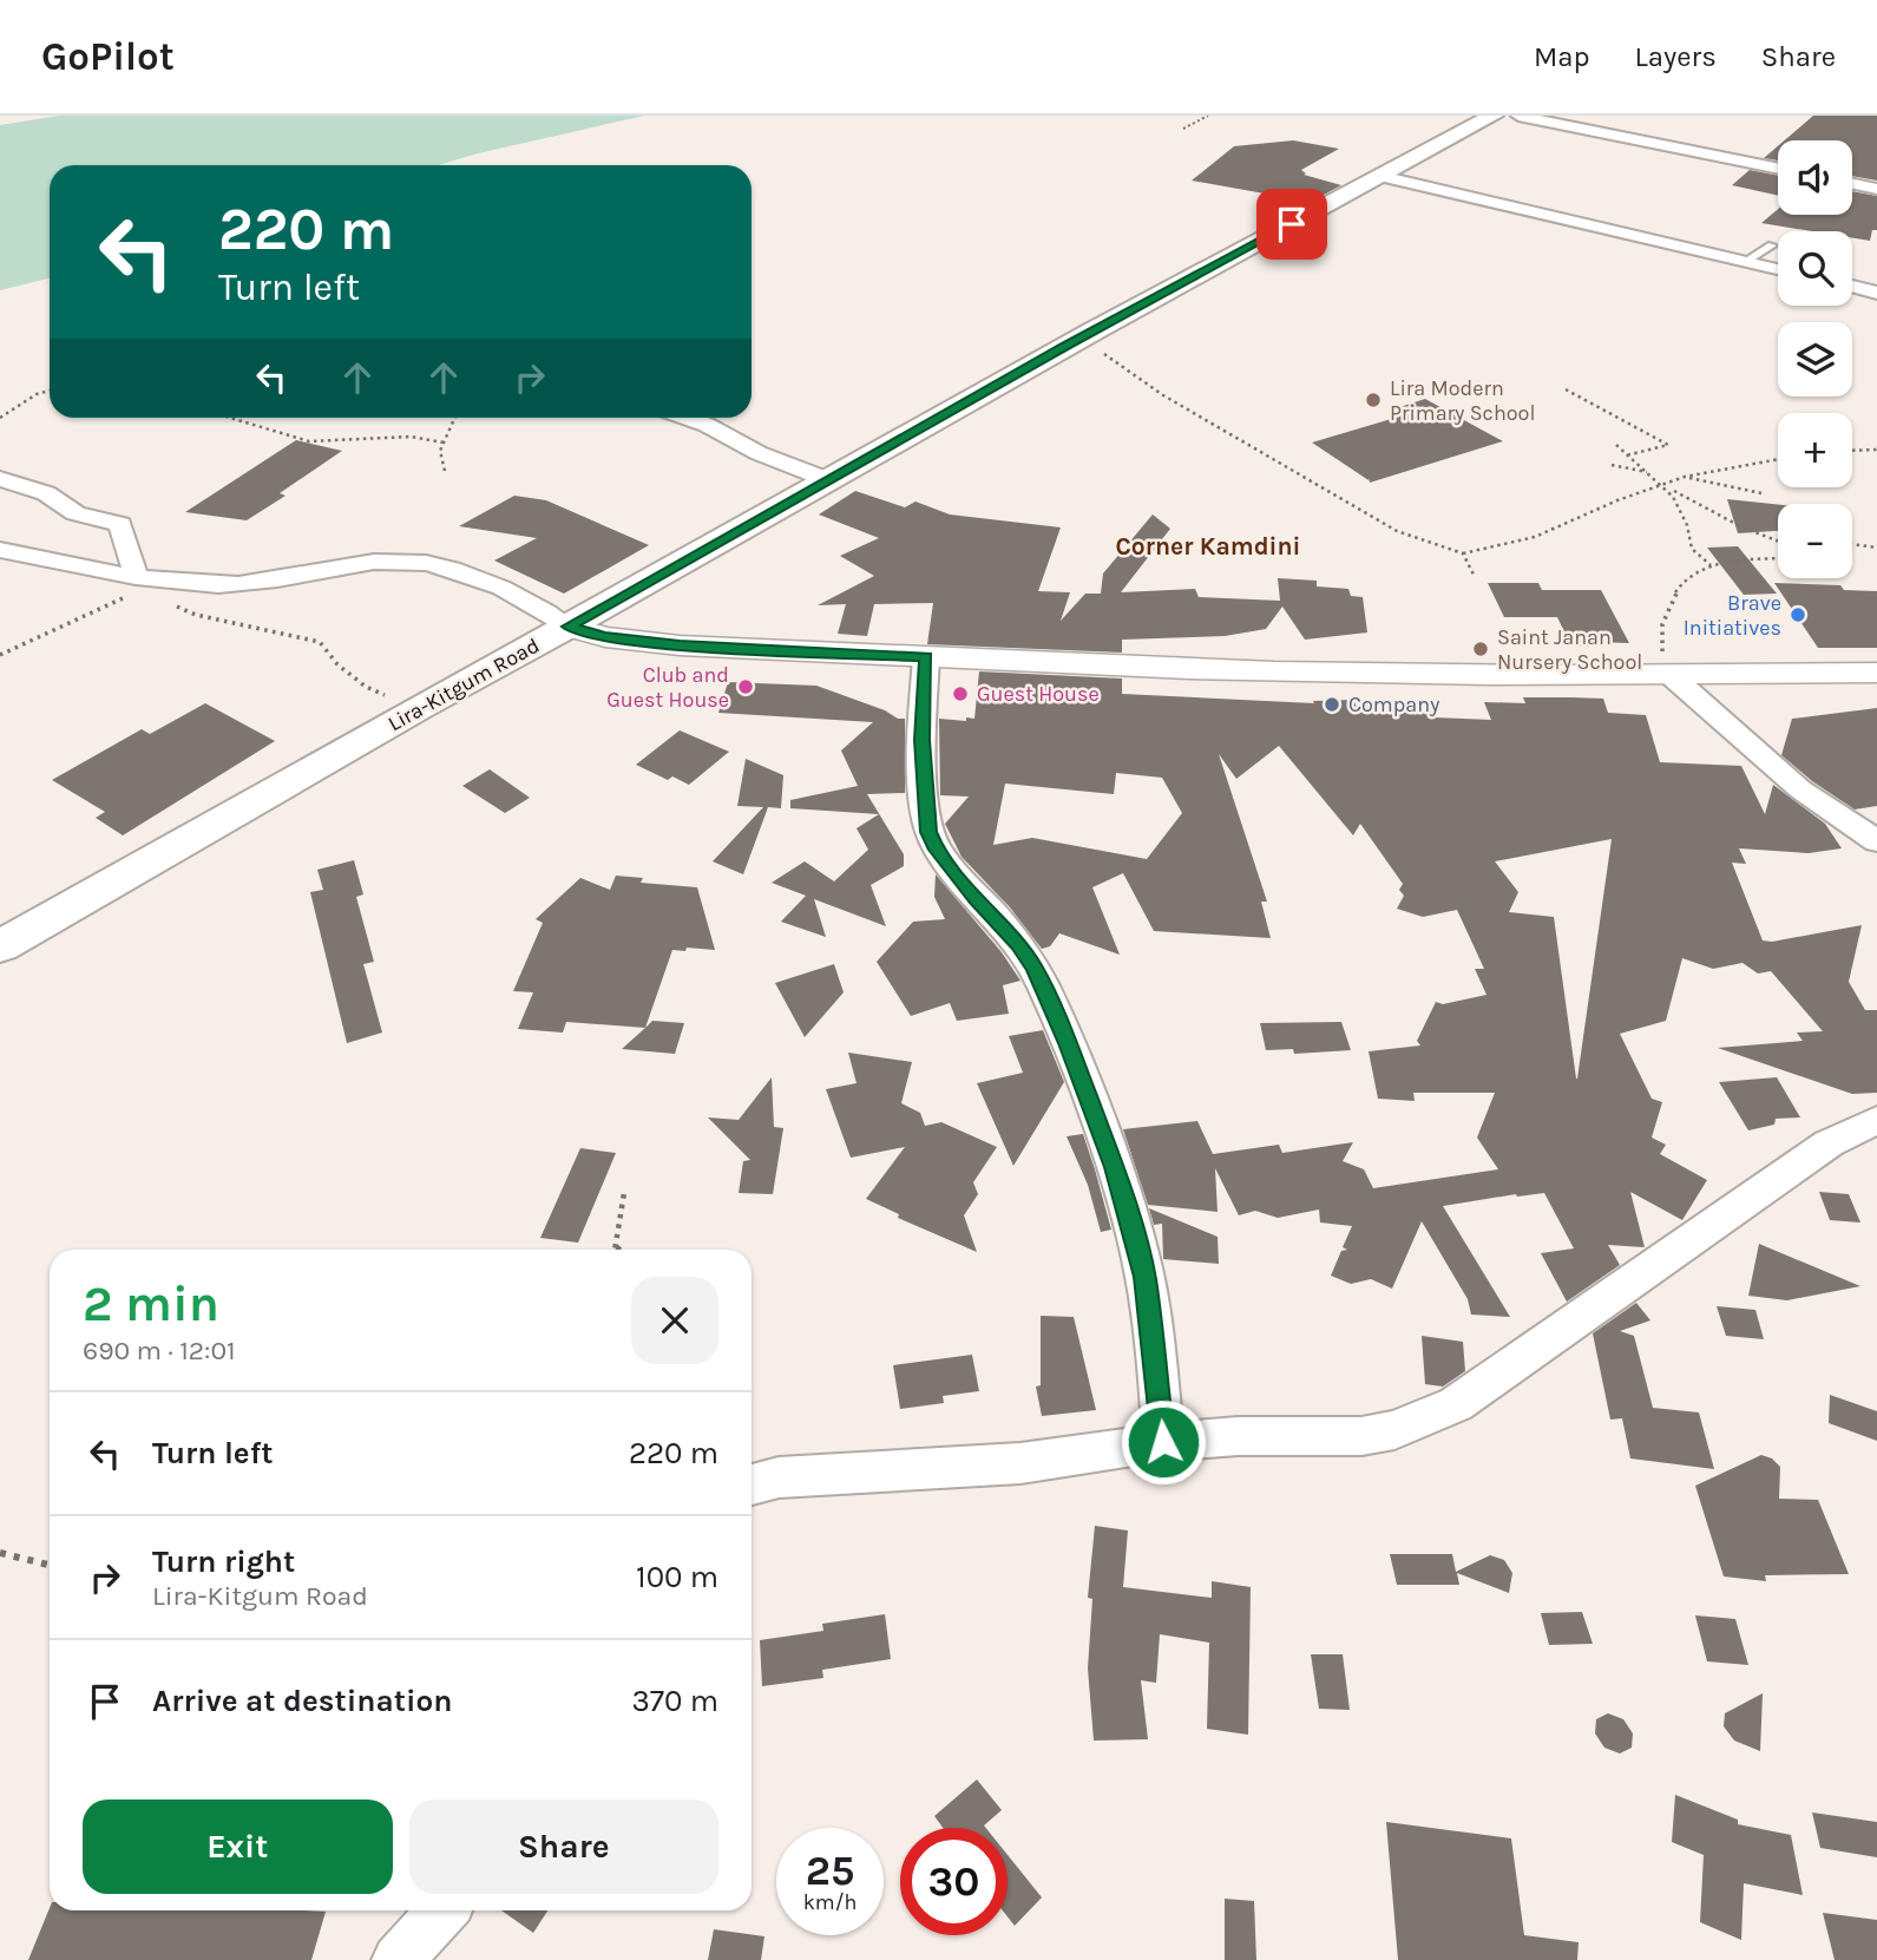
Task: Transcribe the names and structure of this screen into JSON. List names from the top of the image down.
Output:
{
  "streets": {
    "main road": ["Lira-Kitgum Road"]
  },
  "districts": ["Corner Kamdini"],
  "places": [
    "Lira Modern Primary School",
    "Brave Initiatives",
    "Saint Janan Nursery School",
    "Club and Guest House",
    "Guest House",
    "Company"
  ],
  "page": {
    "header": "GoPilot",
    "nav": ["Map", "Layers", "Share"],
    "map_buttons": ["+", "−"],
    "turn": ["220 m", "Turn left"],
    "heading": ["2 min", "690 m · 12:01"],
    "list": [
      {
        "name": "Turn left",
        "value": "220 m"
      },
      {
        "name": "Turn right",
        "note": "Lira-Kitgum Road",
        "value": "100 m"
      },
      {
        "name": "Arrive at destination",
        "value": "370 m"
      }
    ],
    "buttons": ["Exit", "Share"],
    "speed": "25 km/h",
    "limit": "30"
  }
}
